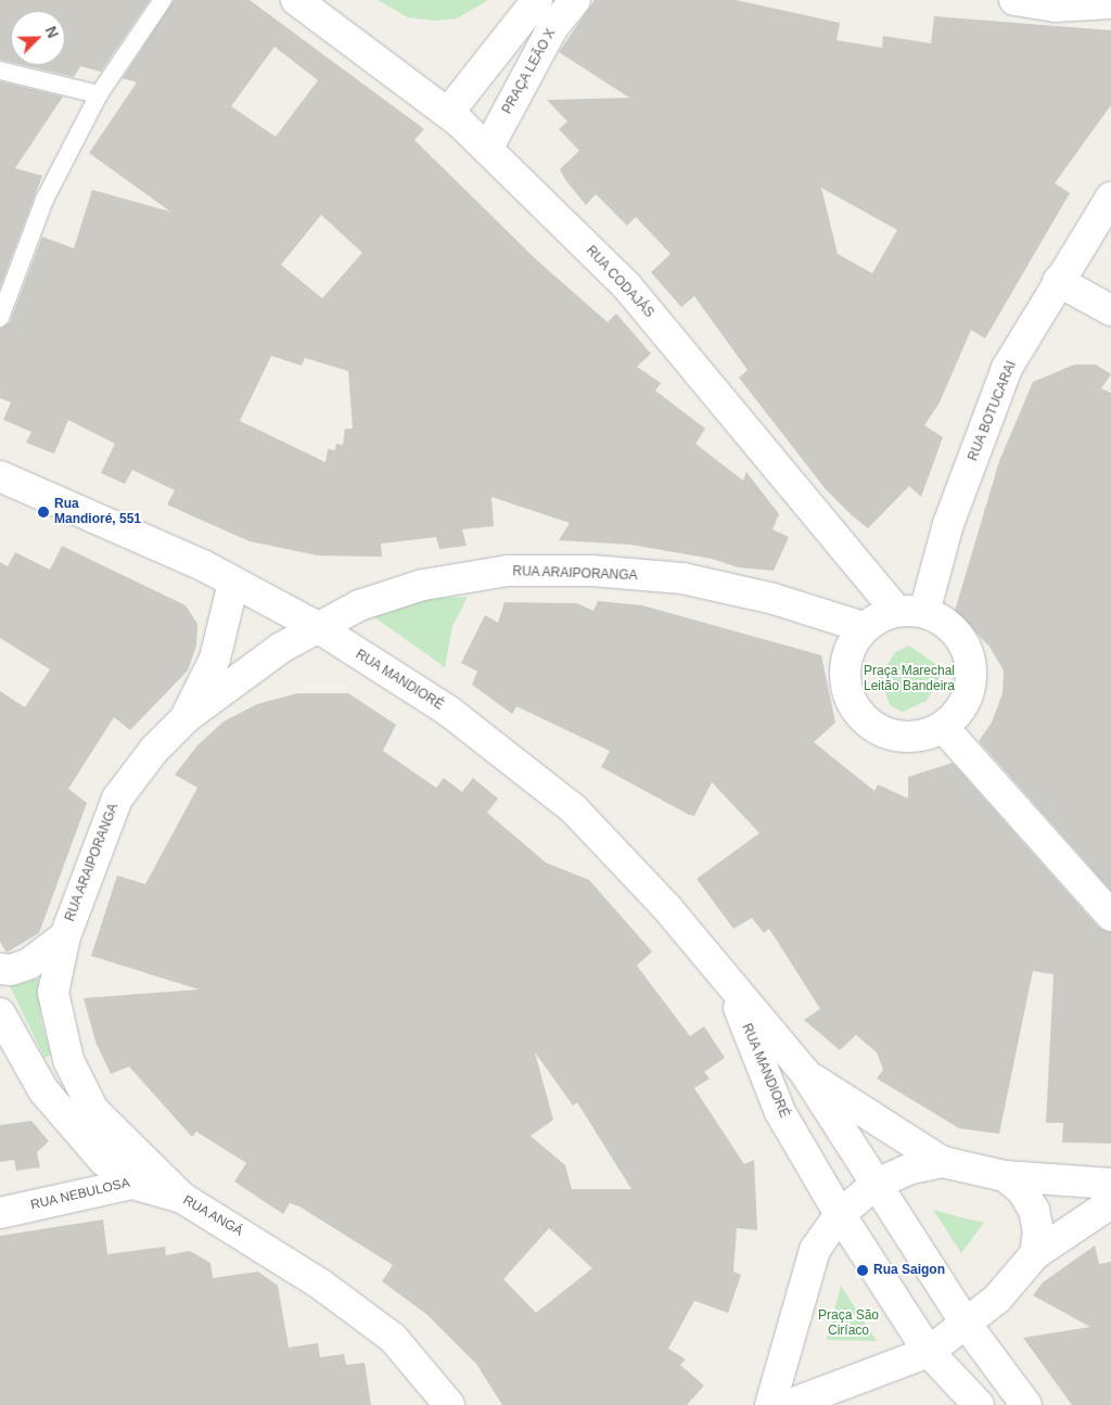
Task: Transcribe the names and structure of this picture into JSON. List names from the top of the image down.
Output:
{
  "streets": {
    "street": [
      "PRAÇA LEÃO X",
      "RUA CODAJÁS",
      "RUA BOTUCARAI",
      "RUA ARAIPORANGA",
      "RUA MANDIORÉ",
      "RUA NEBULOSA",
      "RUA ANGÁ"
    ]
  },
  "crossings": [
    ["PRAÇA LEÃO X", "RUA CODAJÁS"],
    ["RUA CODAJÁS", "RUA BOTUCARAI"],
    ["RUA CODAJÁS", "RUA ARAIPORANGA"],
    ["RUA BOTUCARAI", "RUA ARAIPORANGA"],
    ["RUA ARAIPORANGA", "RUA MANDIORÉ"],
    ["RUA ARAIPORANGA", "RUA NEBULOSA"],
    ["RUA ARAIPORANGA", "RUA ANGÁ"],
    ["RUA NEBULOSA", "RUA ANGÁ"]
  ],
  "parks": ["Praça Marechal Leitão Bandeira", "Praça São Ciríaco"],
  "places": ["Rua Mandioré, 551", "Rua Saigon"],
  "north": "top right"
}
